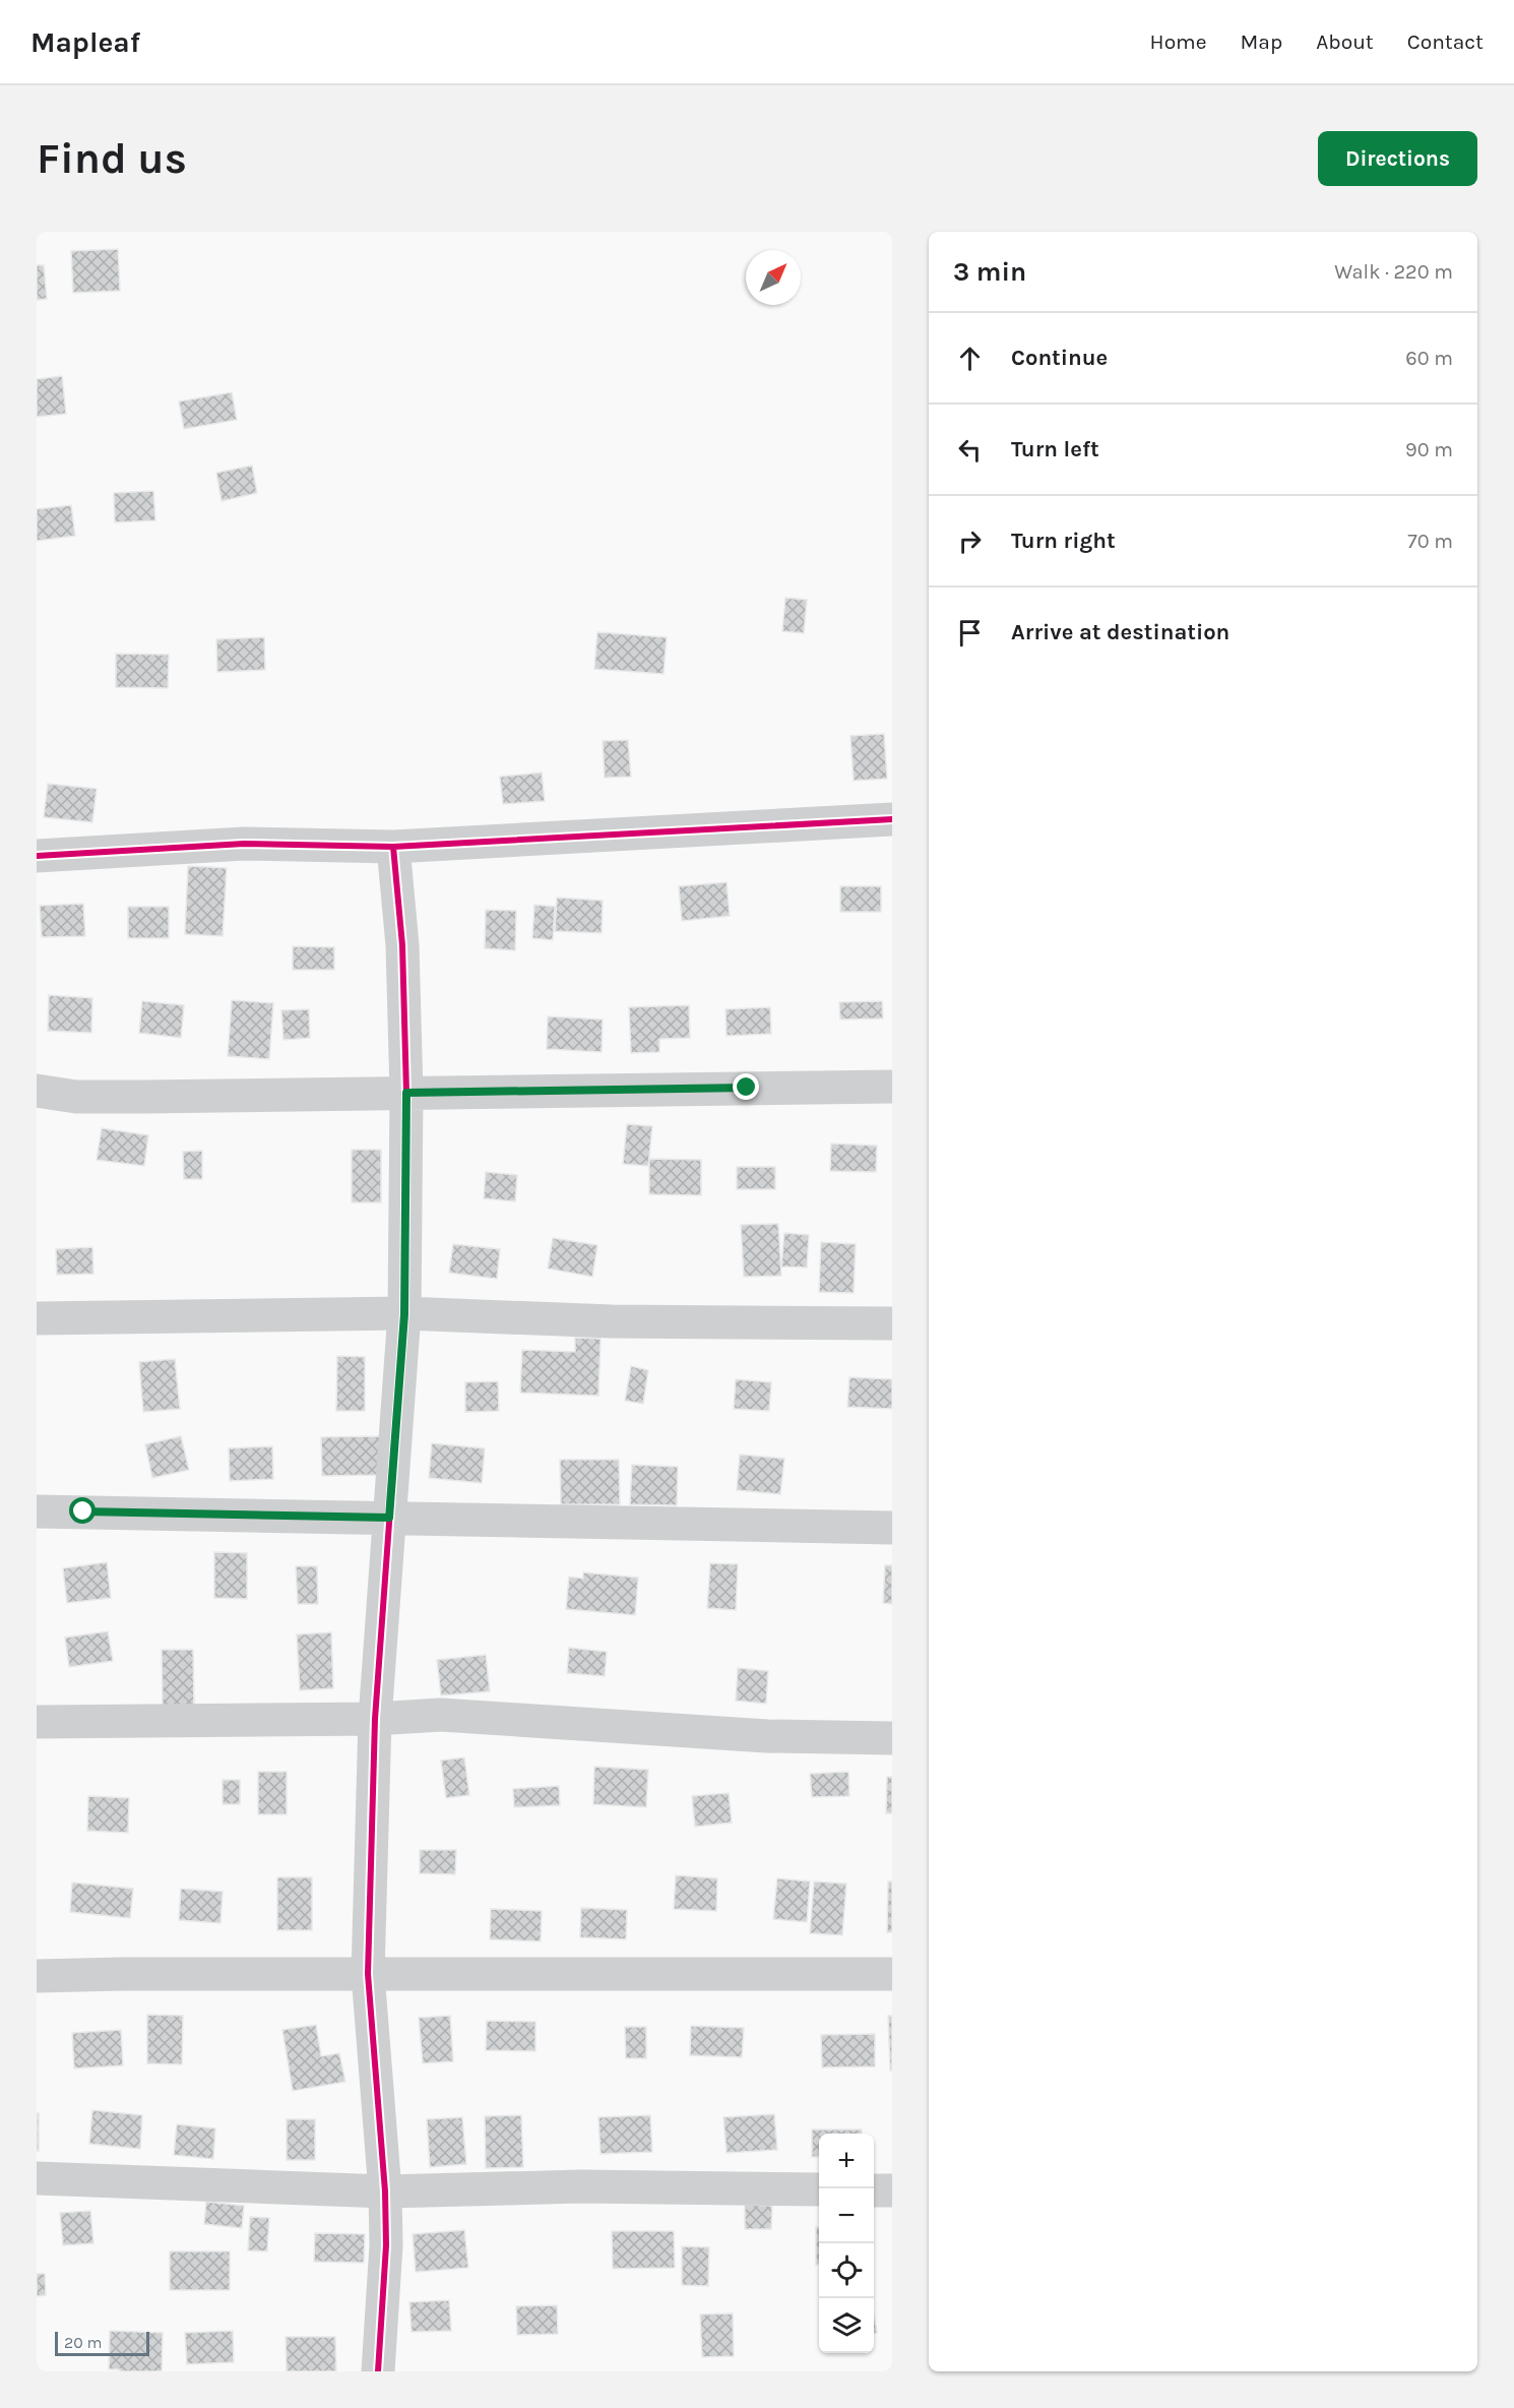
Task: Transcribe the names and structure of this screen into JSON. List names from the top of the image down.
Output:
{
  "scale_bar": "20 m",
  "north": "top right",
  "page": {
    "header": "Mapleaf",
    "nav": [
      "Home",
      "Map",
      "About",
      "Contact"
    ],
    "buttons": "Directions",
    "title": "Find us",
    "heading": ["3 min", "Walk · 220 m"],
    "list": [
      ["Continue", "60 m"],
      ["Turn left", "90 m"],
      ["Turn right", "70 m"],
      "Arrive at destination"
    ],
    "map_buttons": ["+", "−"],
    "scale": "20 m"
  }
}
